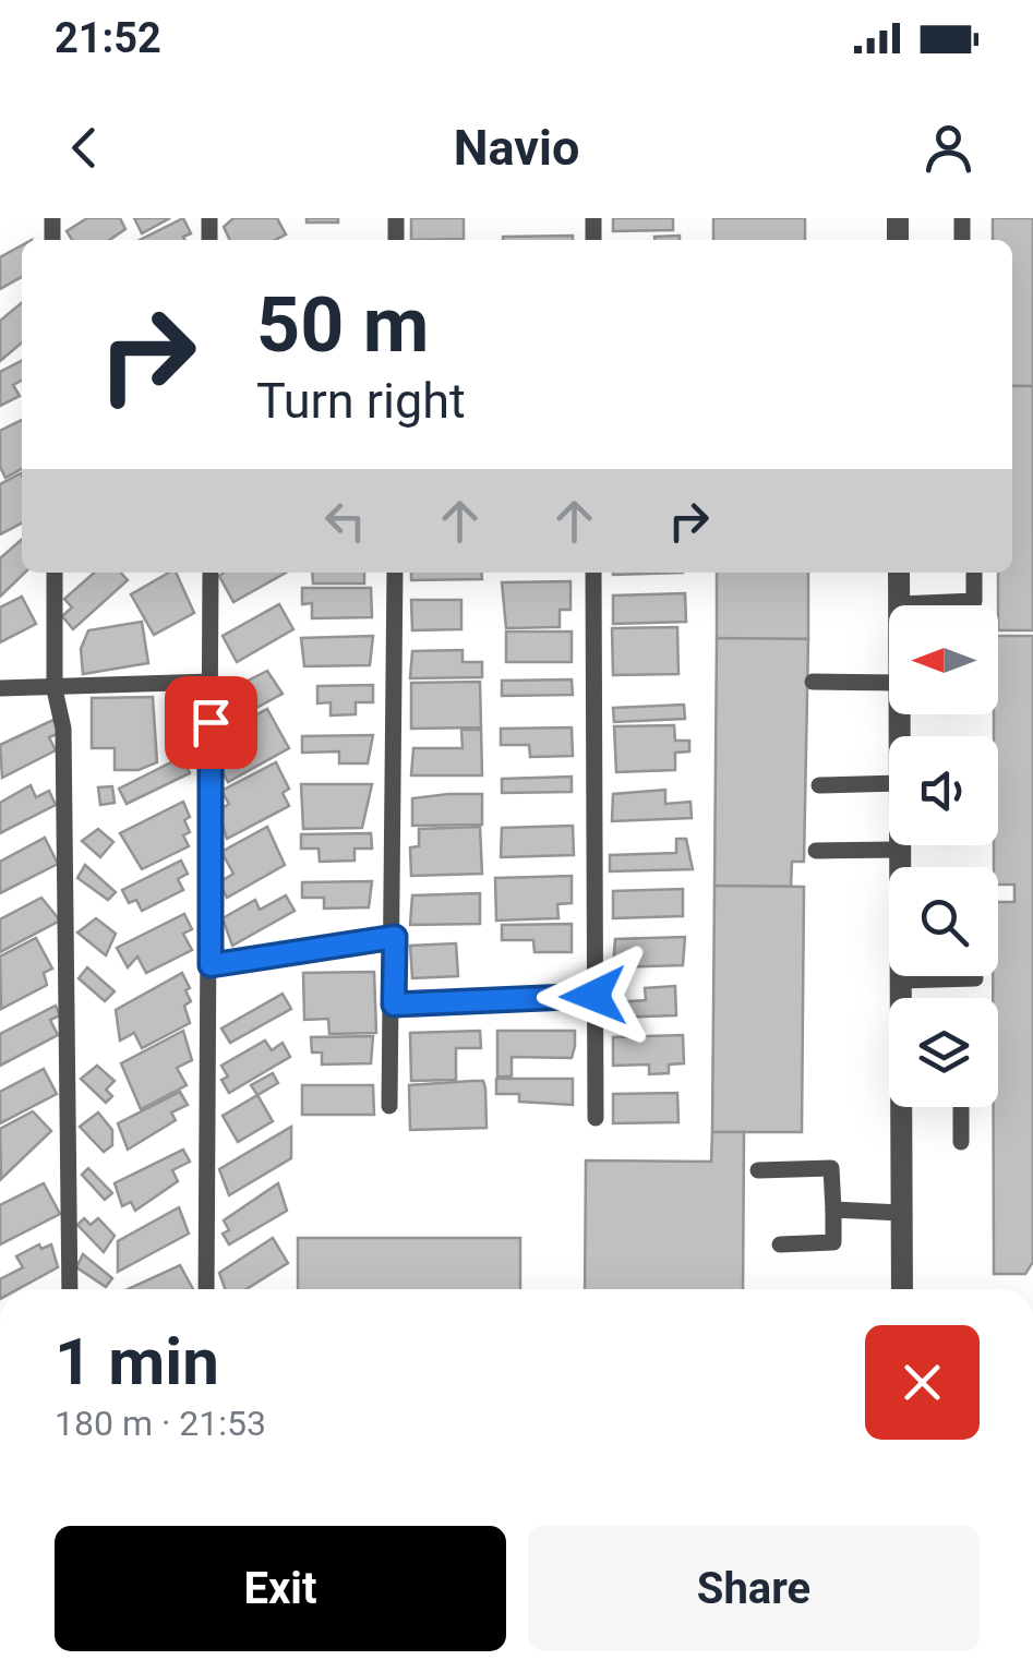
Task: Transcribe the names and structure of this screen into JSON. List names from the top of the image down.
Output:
{
  "north": "left",
  "page": {
    "status": "21:52",
    "header": "Navio",
    "turn": ["50 m", "Turn right"],
    "heading": ["1 min", "180 m · 21:53"],
    "buttons": ["Exit", "Share"]
  }
}
